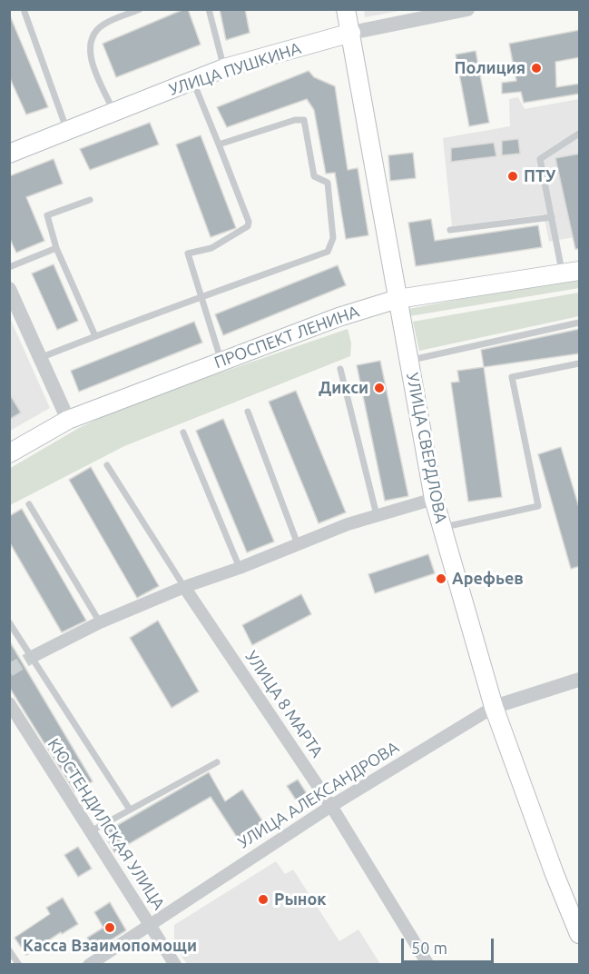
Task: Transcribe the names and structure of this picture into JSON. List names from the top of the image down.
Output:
{
  "streets": {
    "main road": ["УЛИЦА ПУШКИНА", "ПРОСПЕКТ ЛЕНИНА", "УЛИЦА СВЕРДЛОВА"],
    "street": ["УЛИЦА 8 МАРТА", "УЛИЦА АЛЕКСАНДРОВА", "КЮСТЕНДИЛСКАЯ УЛИЦА"]
  },
  "crossings": [
    ["УЛИЦА ПУШКИНА", "УЛИЦА СВЕРДЛОВА"],
    ["ПРОСПЕКТ ЛЕНИНА", "УЛИЦА СВЕРДЛОВА"],
    ["УЛИЦА СВЕРДЛОВА", "УЛИЦА АЛЕКСАНДРОВА"],
    ["УЛИЦА 8 МАРТА", "УЛИЦА АЛЕКСАНДРОВА"],
    ["УЛИЦА АЛЕКСАНДРОВА", "КЮСТЕНДИЛСКАЯ УЛИЦА"]
  ],
  "places": [
    "Полиция",
    "ПТУ",
    "Дикси",
    "Арефьев",
    "Рынок",
    "Касса Взаимопомощи"
  ],
  "scale_bar": "50 m"
}
